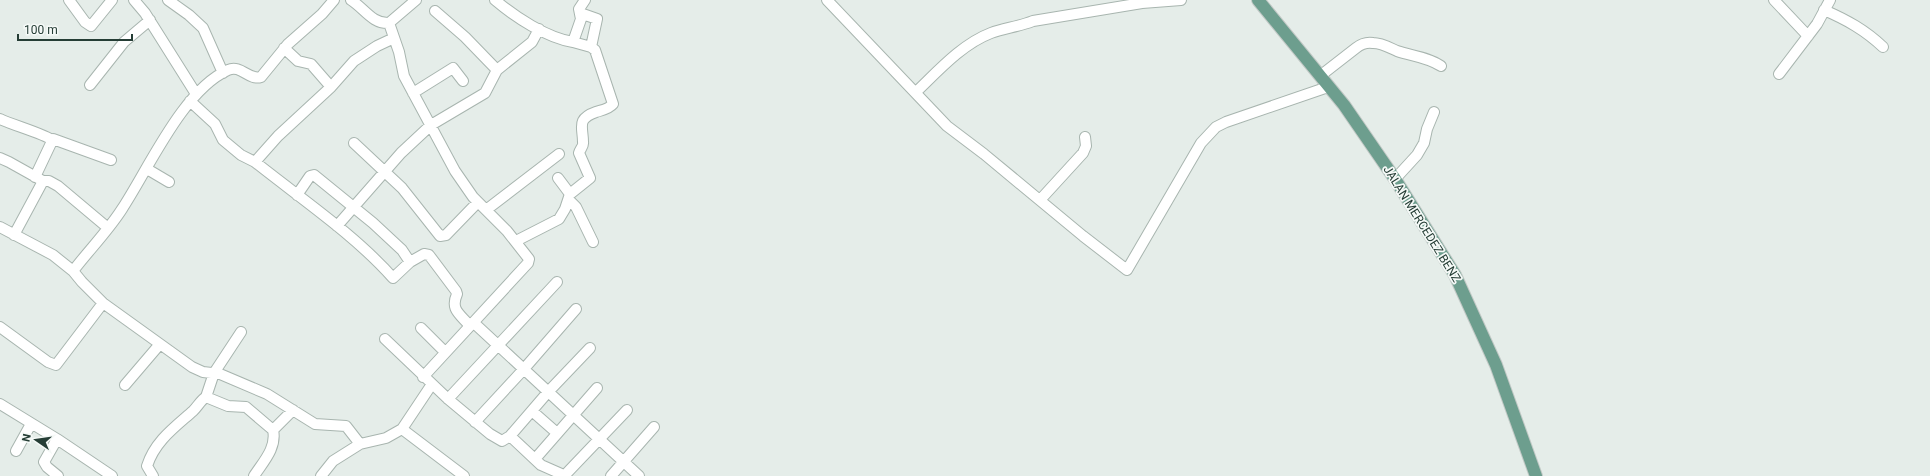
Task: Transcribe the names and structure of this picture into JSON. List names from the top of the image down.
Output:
{
  "streets": {
    "main road": ["JALAN MERCEDEZ BENZ"]
  },
  "scale_bar": "100 m",
  "north": "left"
}
